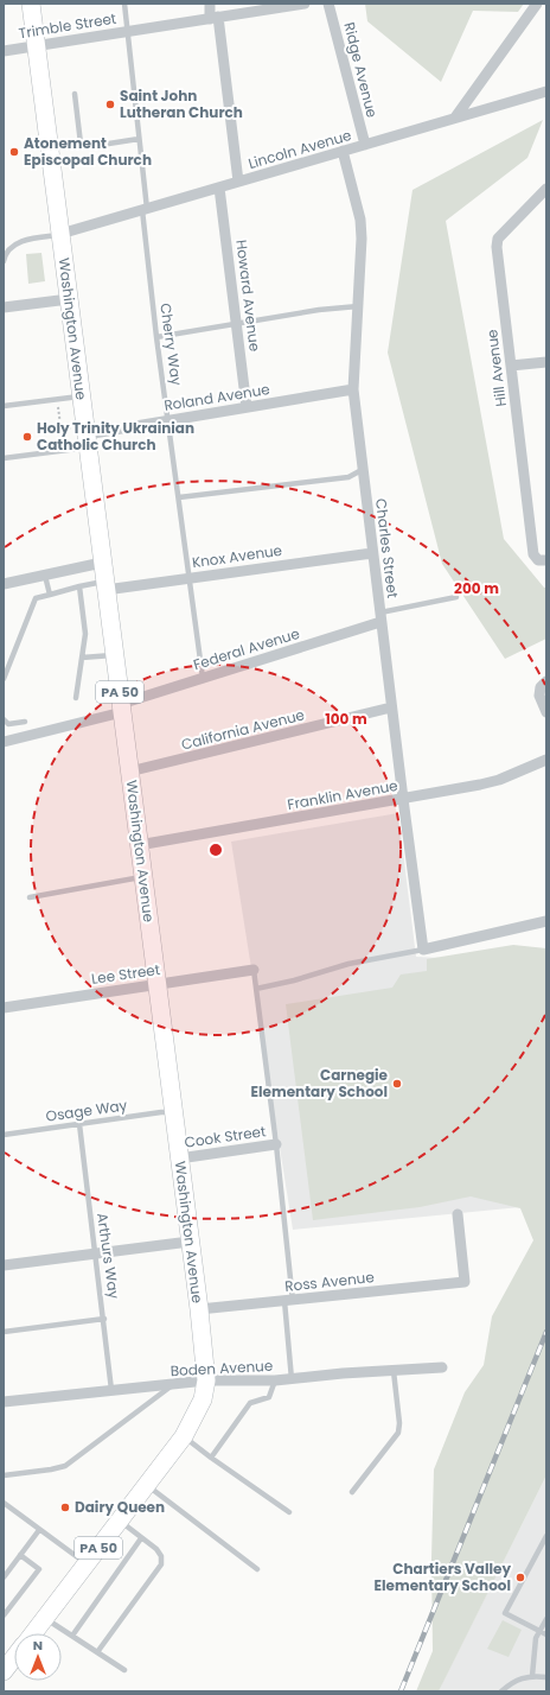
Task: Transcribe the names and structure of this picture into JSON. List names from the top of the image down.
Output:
{
  "streets": {
    "main road": ["Washington Avenue", "PA 50"],
    "street": [
      "Trimble Street",
      "Ridge Avenue",
      "Lincoln Avenue",
      "Howard Avenue",
      "Hill Avenue",
      "Roland Avenue",
      "Charles Street",
      "Knox Avenue",
      "Federal Avenue",
      "California Avenue",
      "Franklin Avenue",
      "Lee Street",
      "Cook Street",
      "Ross Avenue",
      "Boden Avenue"
    ],
    "lane": ["Cherry Way", "Osage Way", "Arthurs Way"]
  },
  "crossings": [
    ["Trimble Street", "Washington Avenue"],
    ["Trimble Street", "Cherry Way"],
    ["Ridge Avenue", "Lincoln Avenue"],
    ["Lincoln Avenue", "Howard Avenue"],
    ["Lincoln Avenue", "Washington Avenue"],
    ["Lincoln Avenue", "Cherry Way"],
    ["Lincoln Avenue", "Charles Street"],
    ["Howard Avenue", "Roland Avenue"],
    ["Washington Avenue", "Roland Avenue"],
    ["Washington Avenue", "Knox Avenue"],
    ["Washington Avenue", "Federal Avenue"],
    ["Washington Avenue", "California Avenue"],
    ["Washington Avenue", "Franklin Avenue"],
    ["Washington Avenue", "Lee Street"],
    ["Washington Avenue", "Osage Way"],
    ["Washington Avenue", "Cook Street"],
    ["Washington Avenue", "Ross Avenue"],
    ["Washington Avenue", "Boden Avenue"],
    ["Cherry Way", "Roland Avenue"],
    ["Cherry Way", "Knox Avenue"],
    ["Cherry Way", "Federal Avenue"],
    ["Roland Avenue", "Charles Street"],
    ["Charles Street", "Knox Avenue"],
    ["Charles Street", "Federal Avenue"],
    ["Charles Street", "California Avenue"],
    ["Charles Street", "Franklin Avenue"],
    ["Osage Way", "Arthurs Way"],
    ["Arthurs Way", "Boden Avenue"]
  ],
  "places": [
    "Saint John Lutheran Church",
    "Atonement Episcopal Church",
    "Holy Trinity Ukrainian Catholic Church",
    "Carnegie Elementary School",
    "Dairy Queen",
    "Chartiers Valley Elementary School"
  ],
  "north": "top",
  "rings": ["200 m", "100 m"]
}
